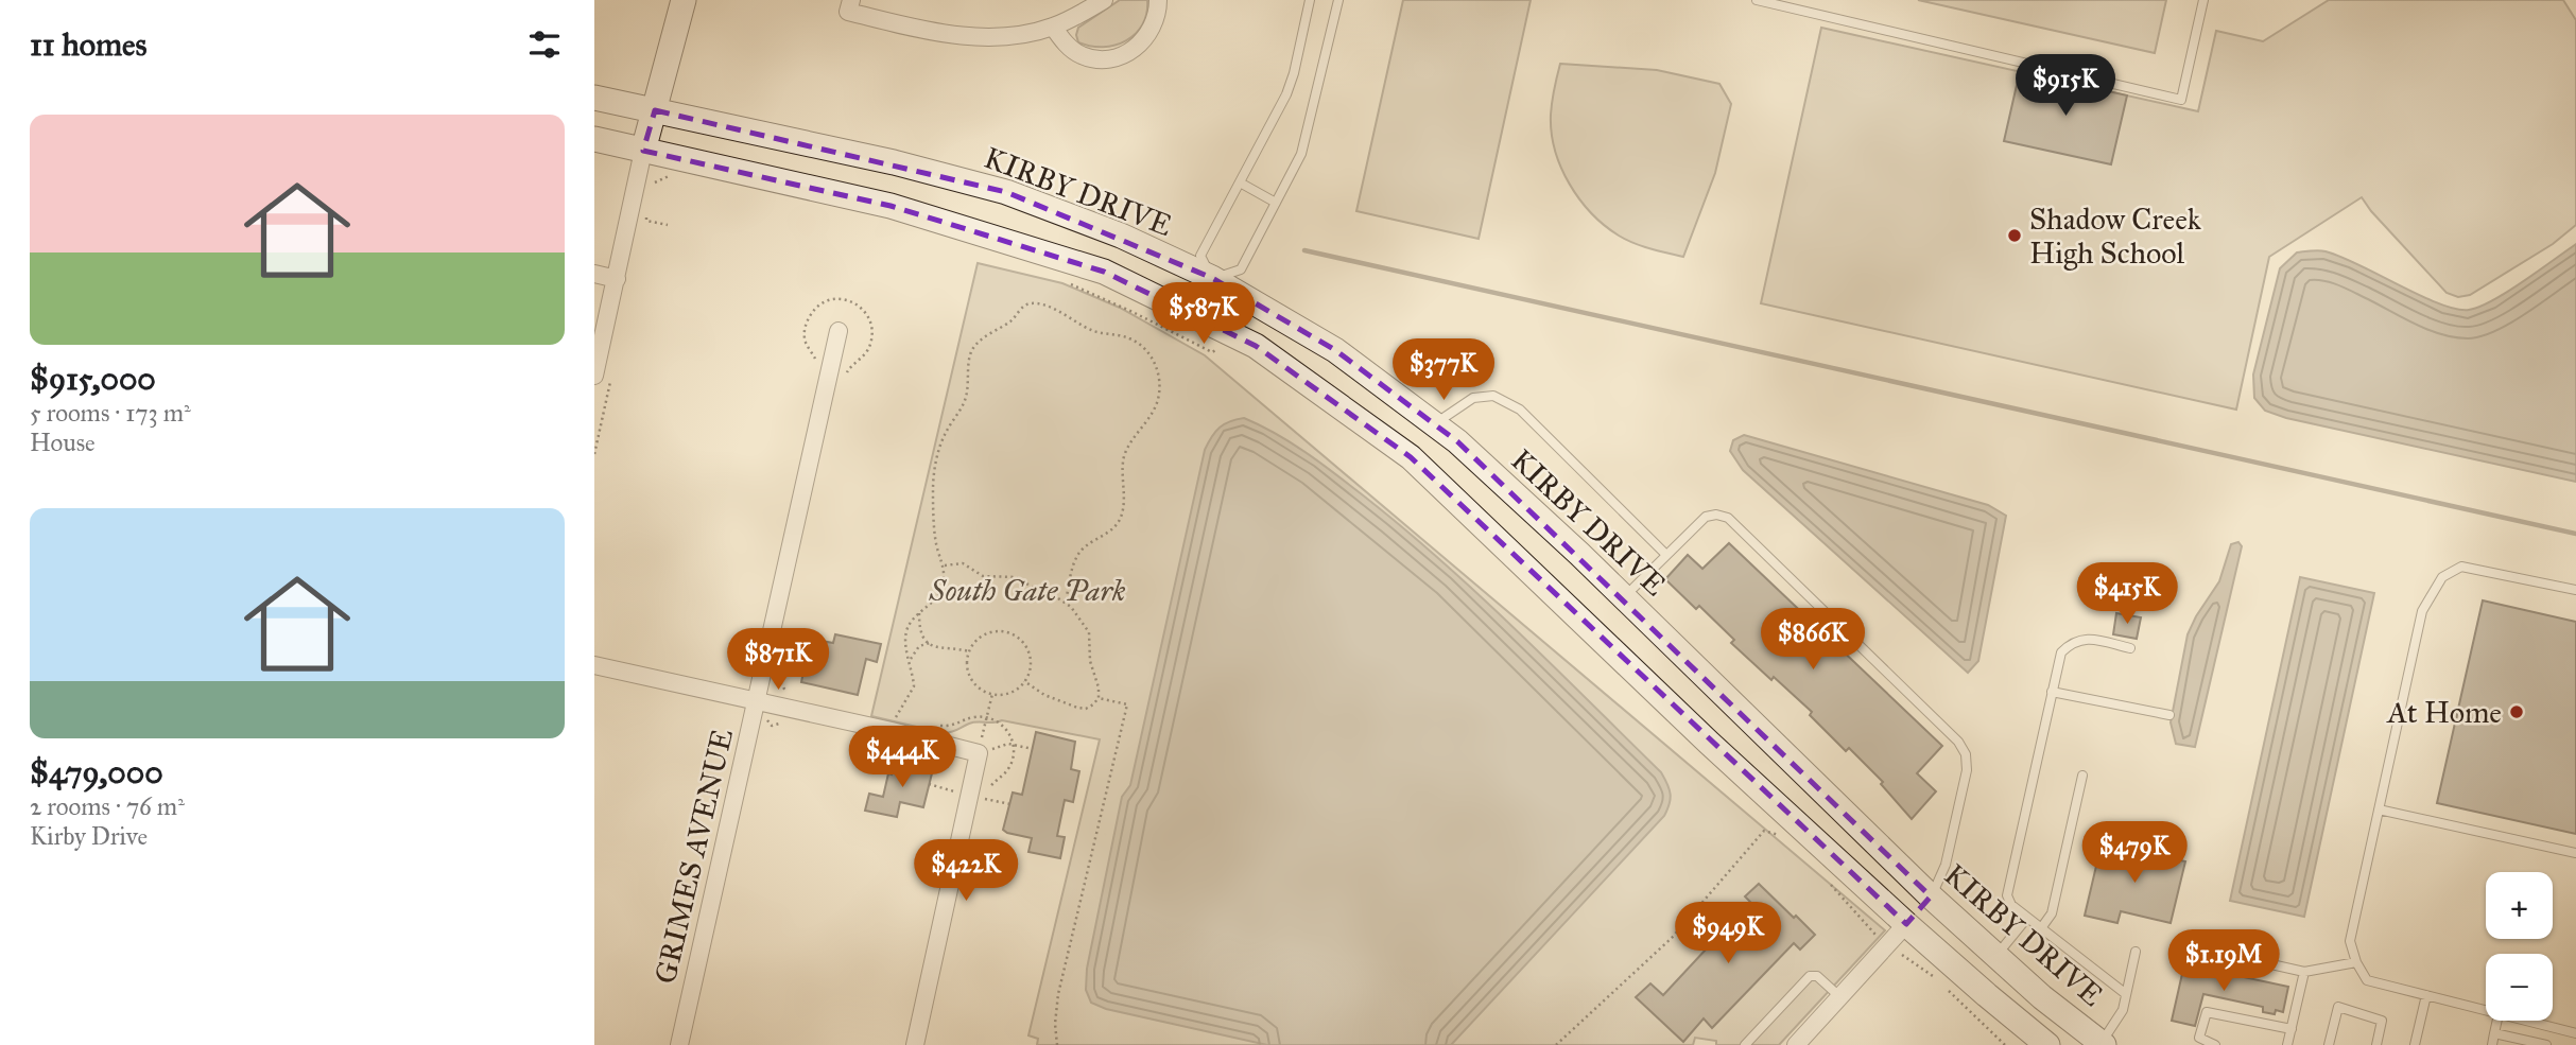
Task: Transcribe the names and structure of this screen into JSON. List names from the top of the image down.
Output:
{
  "streets": {
    "main road": ["KIRBY DRIVE"],
    "street": ["GRIMES AVENUE"]
  },
  "parks": ["South Gate Park"],
  "places": ["Shadow Creek High School", "At Home"],
  "page": {
    "heading": "11 homes",
    "price": [
      "$915K",
      "$587K",
      "$377K",
      "$415K",
      "$866K",
      "$871K",
      "$444K",
      "$479K",
      "$422K",
      "$949K",
      "$1.19M"
    ],
    "list": [
      {
        "name": "$915,000",
        "note": "5 rooms · 173 m² · House"
      },
      {
        "name": "$479,000",
        "note": "2 rooms · 76 m² · Kirby Drive"
      }
    ],
    "map_buttons": ["+", "−"]
  }
}
